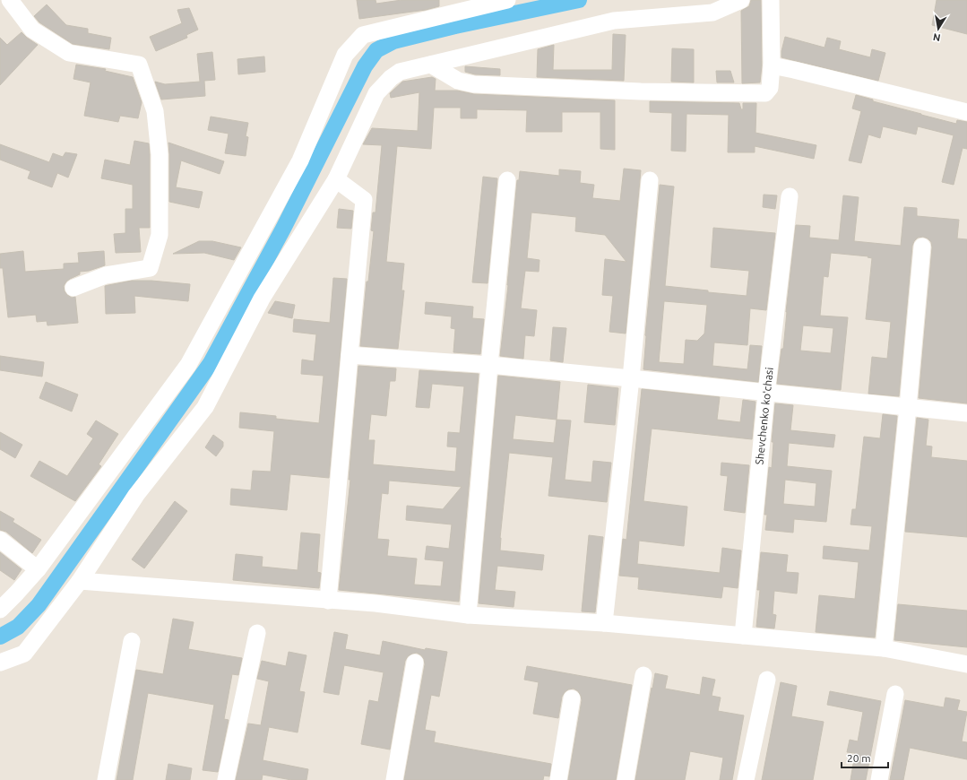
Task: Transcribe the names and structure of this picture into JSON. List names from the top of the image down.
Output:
{
  "streets": {
    "street": ["Shevchenko koʻchasi"]
  },
  "scale_bar": "20 m",
  "north": "bottom"
}
